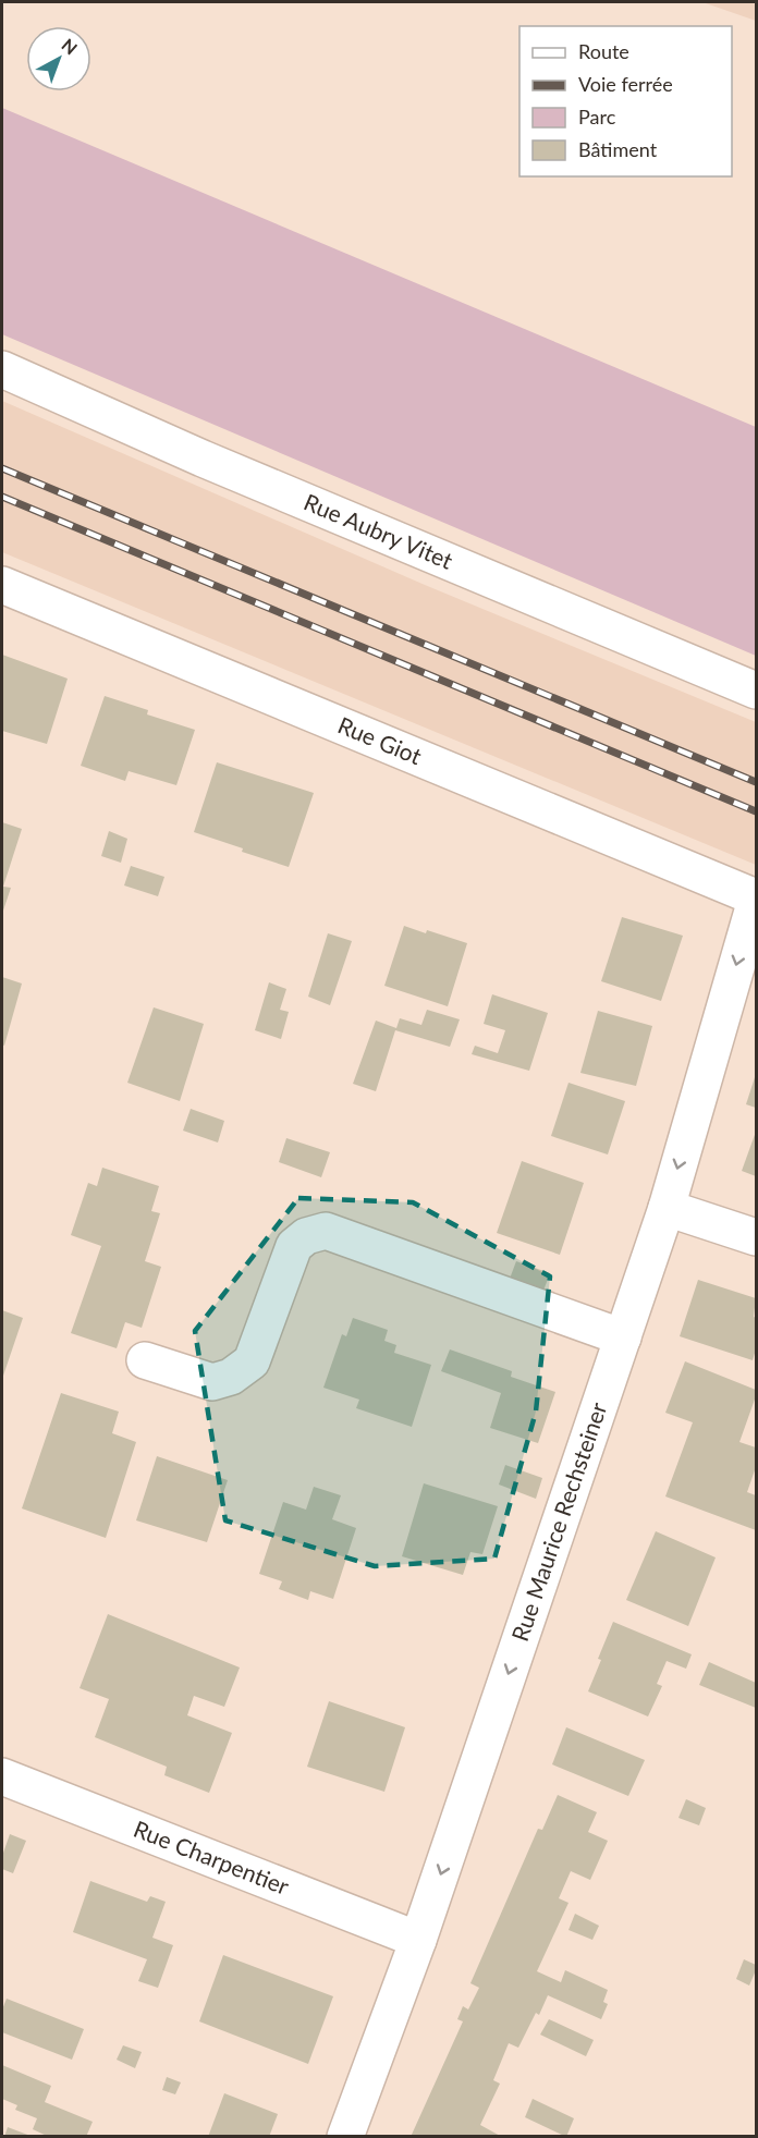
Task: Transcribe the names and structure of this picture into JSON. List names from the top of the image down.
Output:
{
  "streets": {
    "street": [
      "Rue Aubry Vitet",
      "Rue Giot",
      "Rue Maurice Rechsteiner",
      "Rue Charpentier"
    ]
  },
  "crossings": [
    ["Rue Giot", "Rue Maurice Rechsteiner"],
    ["Rue Maurice Rechsteiner", "Rue Charpentier"]
  ],
  "one_way": ["Rue Maurice Rechsteiner"],
  "legend": [
    "Route",
    "Voie ferrée",
    "Parc",
    "Bâtiment"
  ],
  "north": "top right"
}
